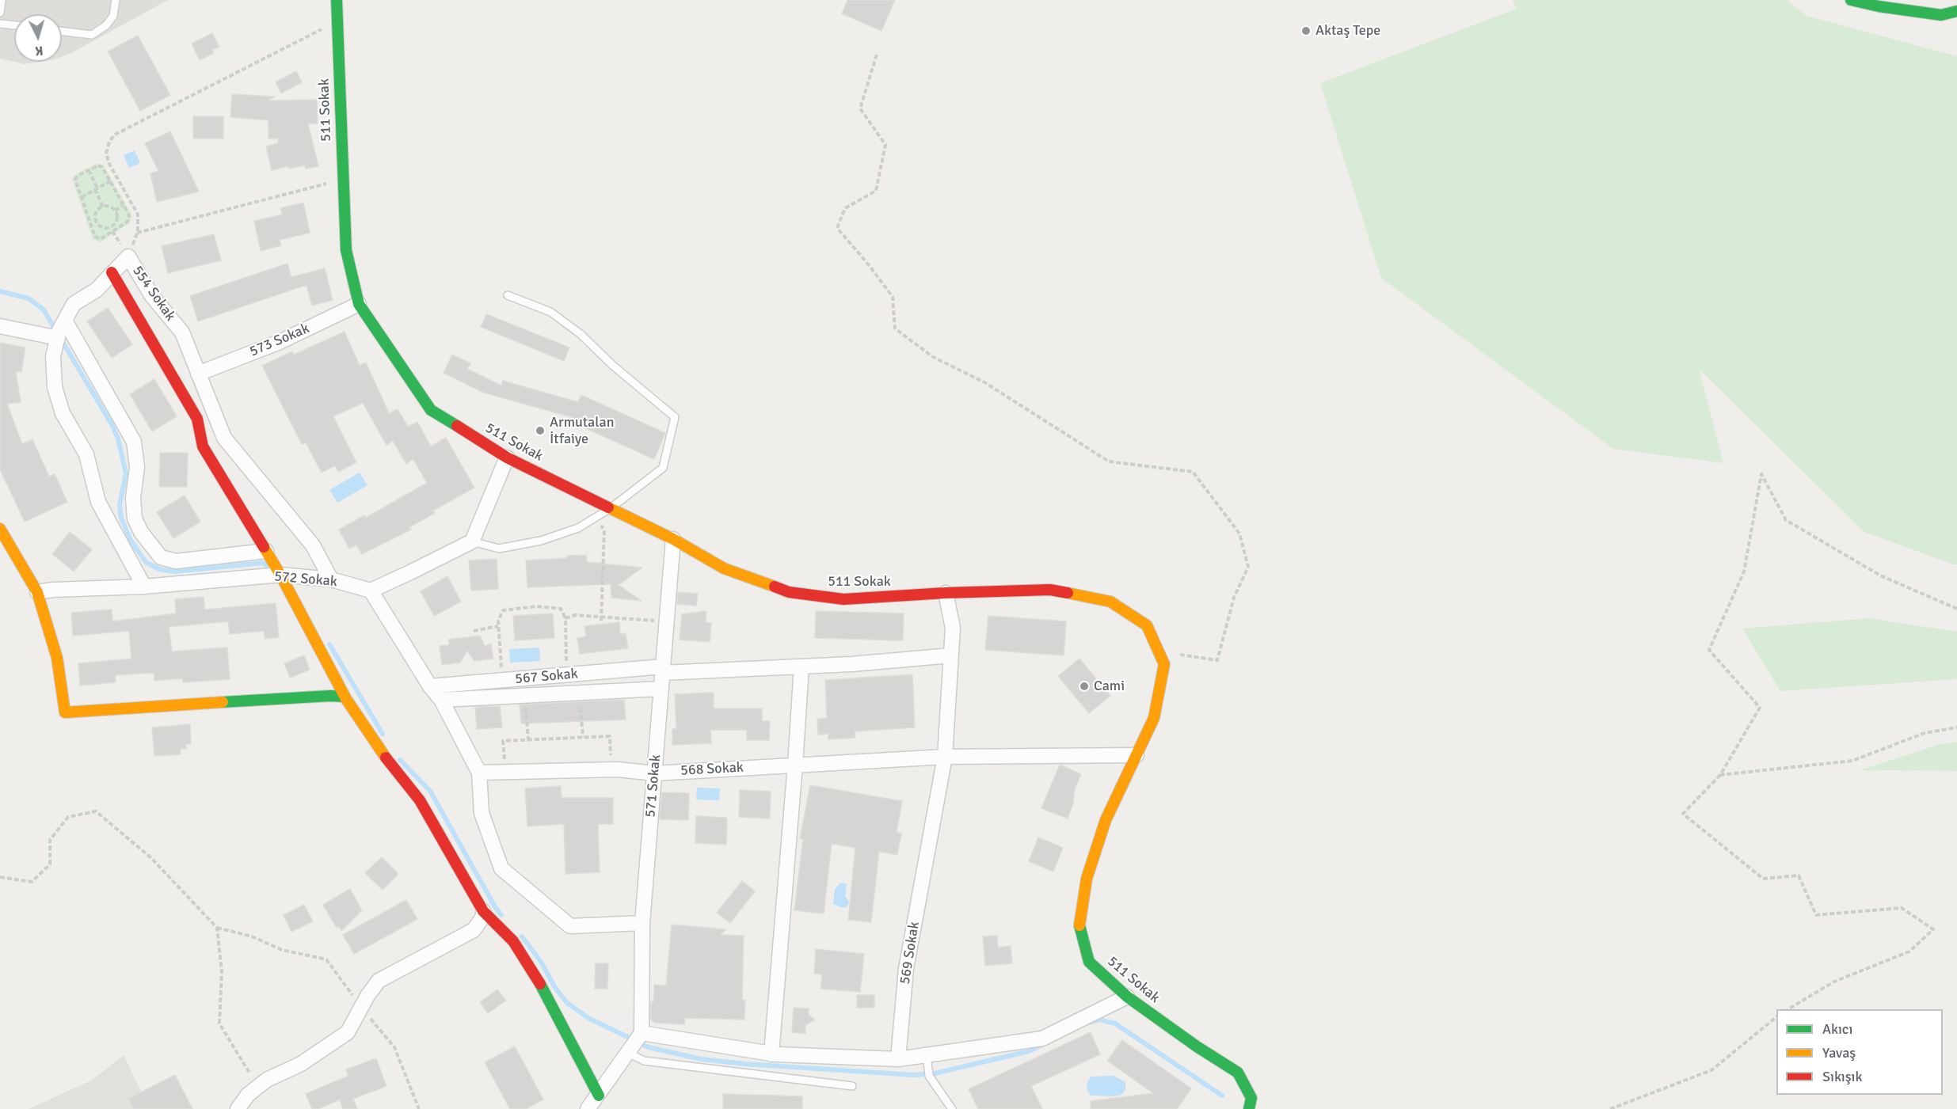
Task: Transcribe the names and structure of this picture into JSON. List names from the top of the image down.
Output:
{
  "streets": {
    "main road": ["511 Sokak"],
    "street": [
      "554 Sokak",
      "573 Sokak",
      "572 Sokak",
      "567 Sokak",
      "568 Sokak",
      "571 Sokak",
      "569 Sokak"
    ]
  },
  "crossings": [
    ["511 Sokak", "573 Sokak"],
    ["511 Sokak", "568 Sokak"],
    ["511 Sokak", "571 Sokak"],
    ["511 Sokak", "569 Sokak"],
    ["554 Sokak", "573 Sokak"],
    ["554 Sokak", "572 Sokak"],
    ["567 Sokak", "571 Sokak"],
    ["567 Sokak", "569 Sokak"],
    ["568 Sokak", "571 Sokak"],
    ["568 Sokak", "569 Sokak"]
  ],
  "places": ["Aktaş Tepe", "Armutalan İtfaiye", "Cami"],
  "legend": ["Akıcı", "Yavaş", "Sıkışık"],
  "north": "bottom"
}
